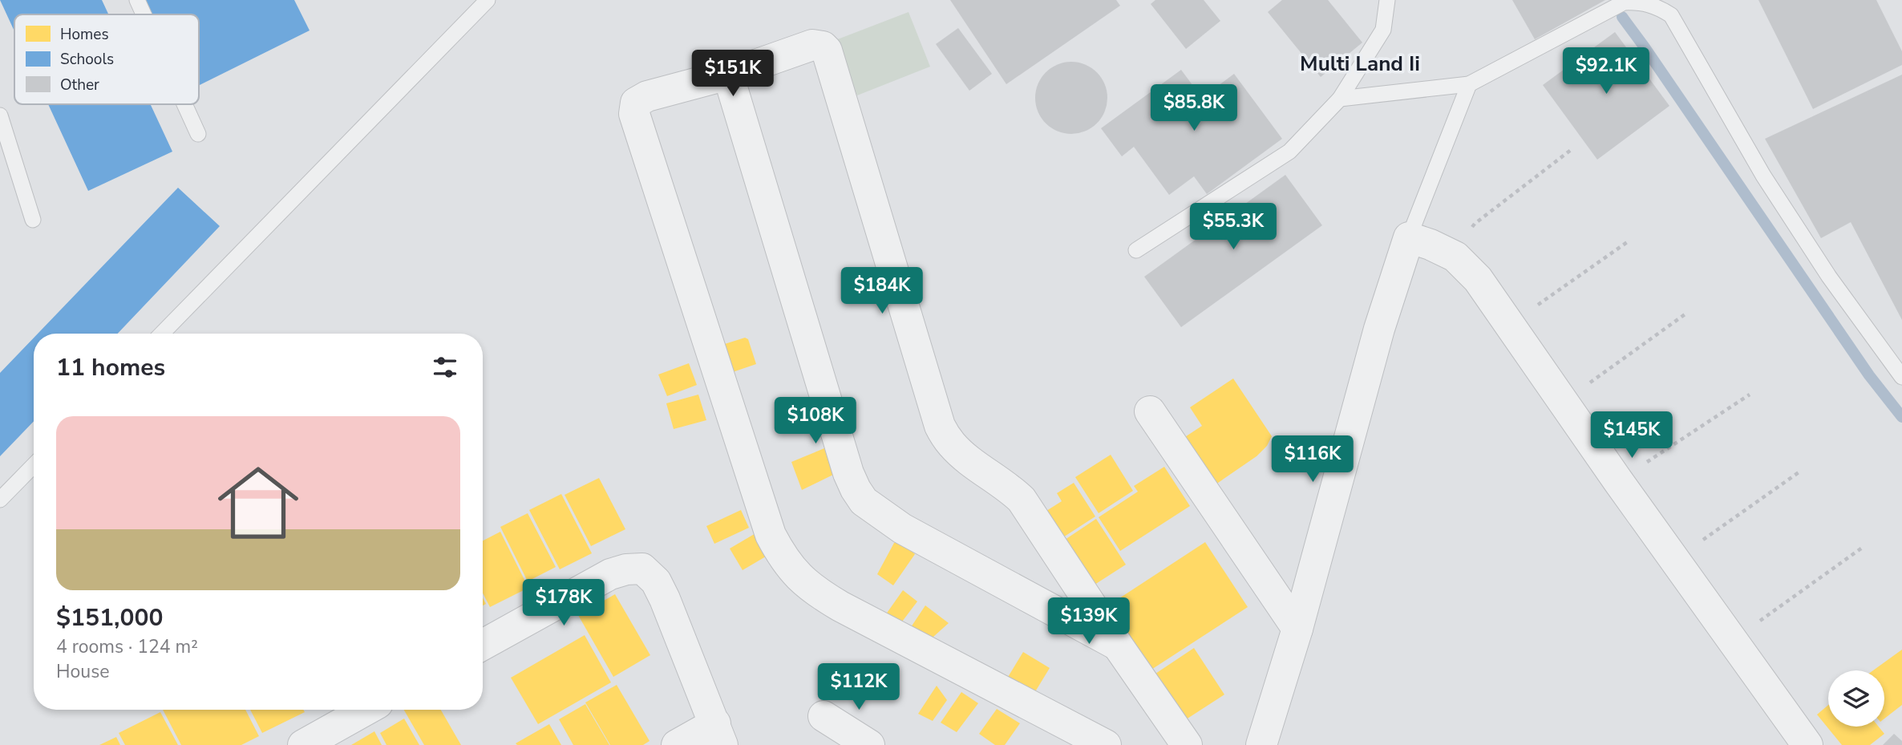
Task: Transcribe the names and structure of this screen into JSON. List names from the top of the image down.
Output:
{
  "districts": ["Multi Land Ii"],
  "legend": ["Homes", "Schools", "Other"],
  "page": {
    "price": [
      "$92.1K",
      "$151K",
      "$85.8K",
      "$55.3K",
      "$184K",
      "$108K",
      "$145K",
      "$116K",
      "$178K",
      "$139K",
      "$112K"
    ],
    "heading": "11 homes",
    "list": [
      {
        "name": "$151,000",
        "note": "4 rooms · 124 m² · House"
      }
    ]
  }
}
